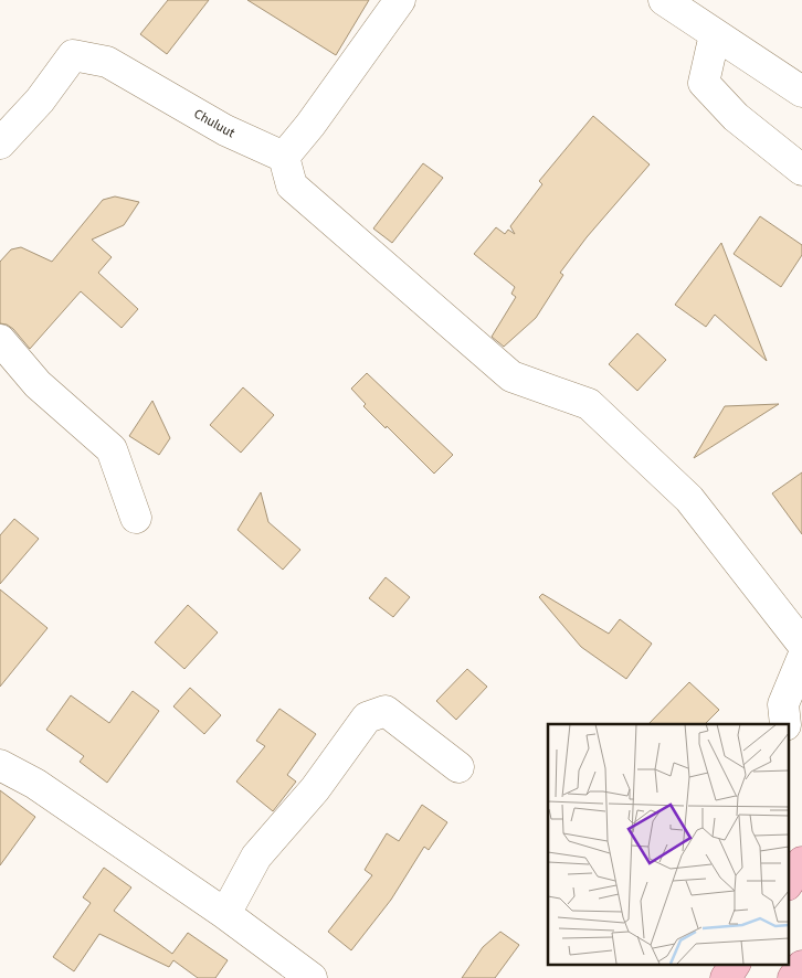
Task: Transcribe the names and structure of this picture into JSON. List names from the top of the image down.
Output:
{
  "streets": {
    "street": ["Chuluut"]
  }
}
